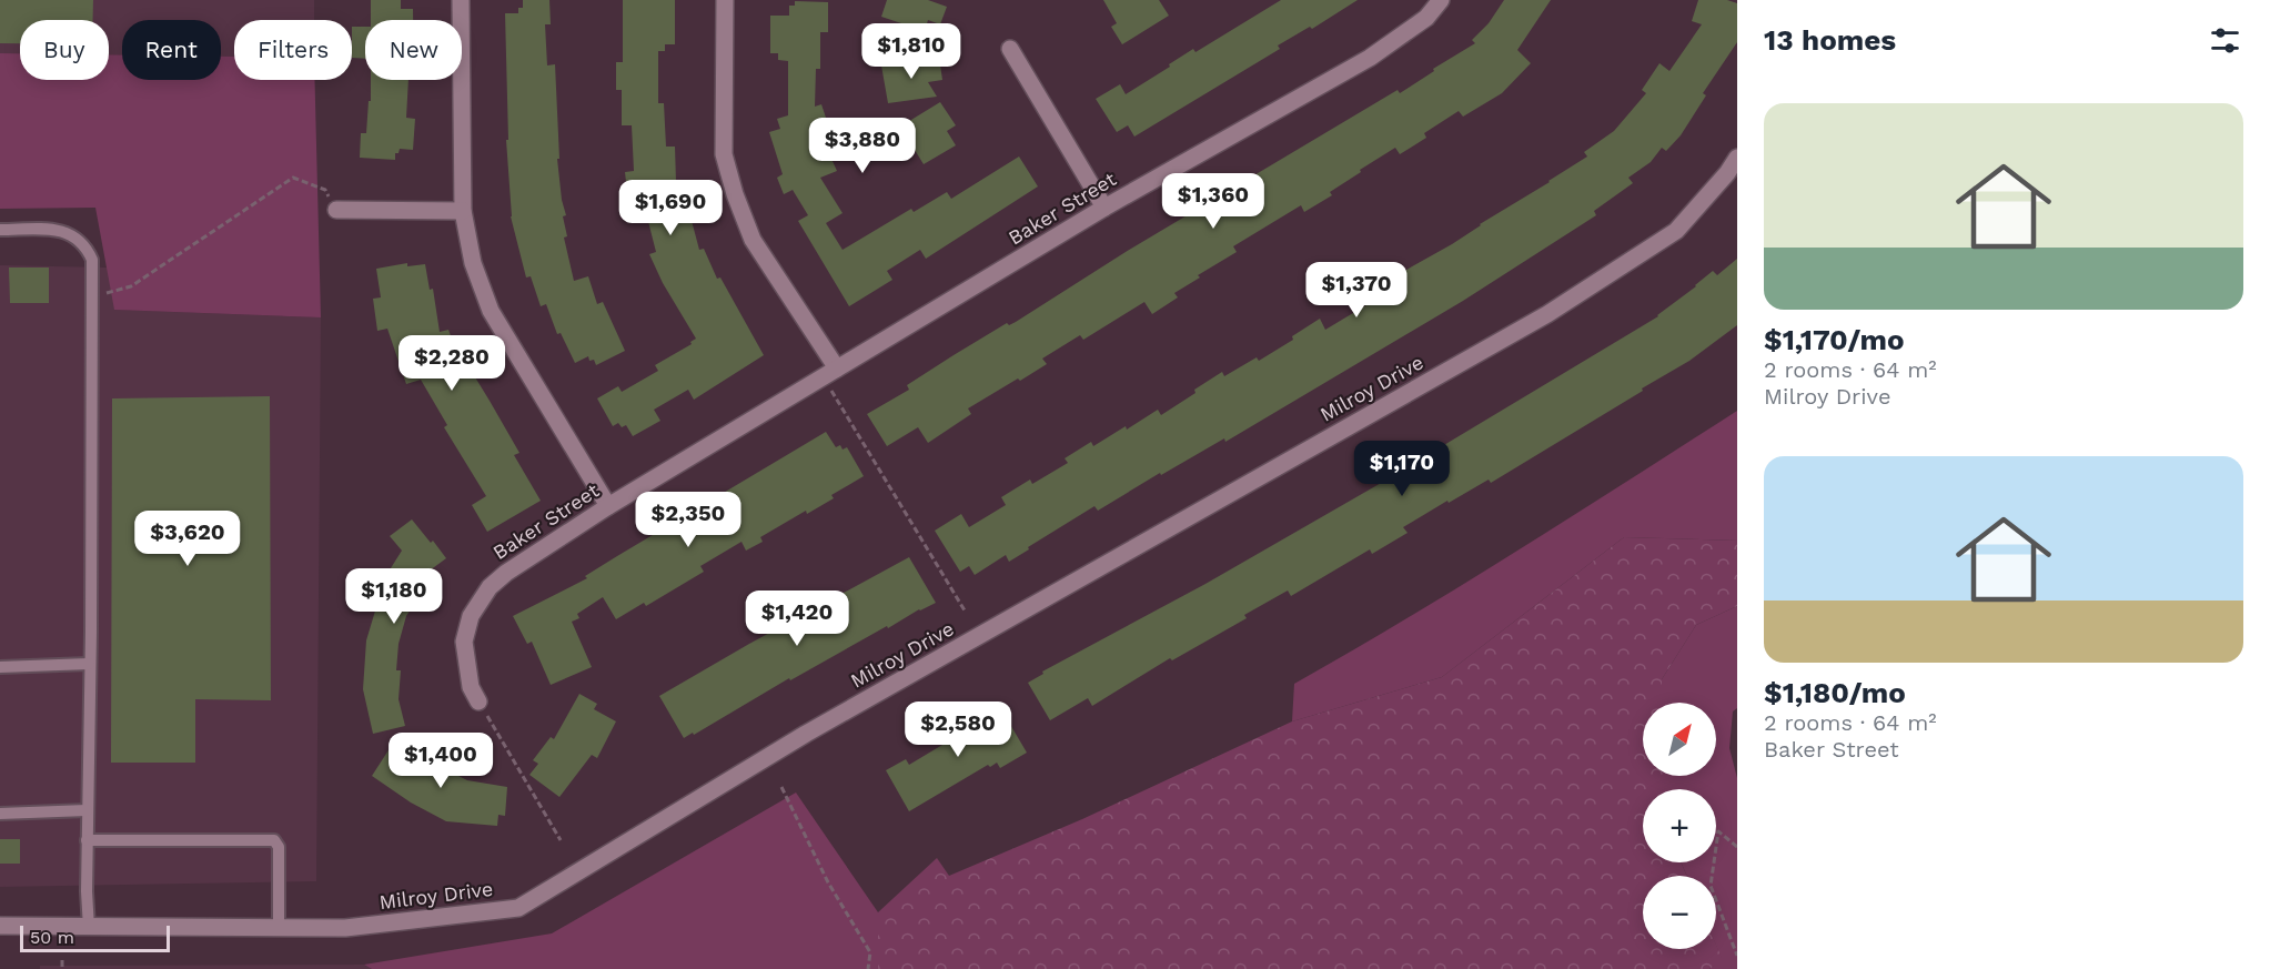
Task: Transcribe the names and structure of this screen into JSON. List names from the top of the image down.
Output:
{
  "streets": {
    "street": ["Baker Street", "Milroy Drive"]
  },
  "scale_bar": "50 m",
  "north": "top right",
  "page": {
    "heading": "13 homes",
    "chip": [
      "Buy",
      "Rent",
      "Filters",
      "New"
    ],
    "price": [
      "$1,810",
      "$3,880",
      "$1,360",
      "$1,690",
      "$1,370",
      "$2,280",
      "$1,170",
      "$2,350",
      "$3,620",
      "$1,180",
      "$1,420",
      "$2,580",
      "$1,400"
    ],
    "list": [
      {
        "name": "$1,170/mo",
        "note": "2 rooms · 64 m² · Milroy Drive"
      },
      {
        "name": "$1,180/mo",
        "note": "2 rooms · 64 m² · Baker Street"
      }
    ],
    "map_buttons": ["+", "−"],
    "scale": "50 m"
  }
}
